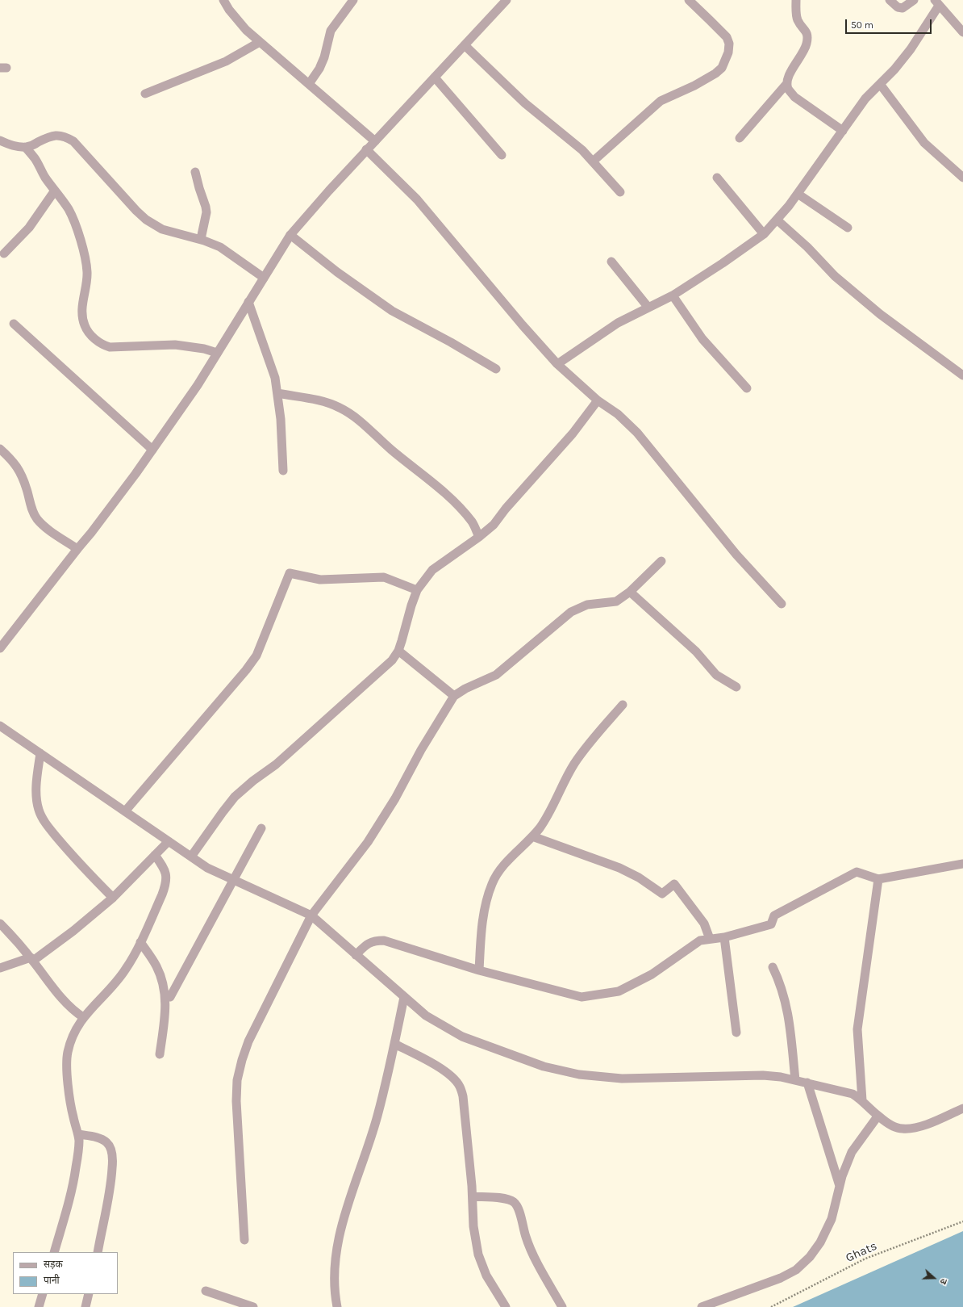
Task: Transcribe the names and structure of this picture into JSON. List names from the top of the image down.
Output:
{
  "streets": {
    "path": ["Ghats"]
  },
  "legend": ["सड़क", "पानी"],
  "scale_bar": "50 m",
  "north": "right"
}
